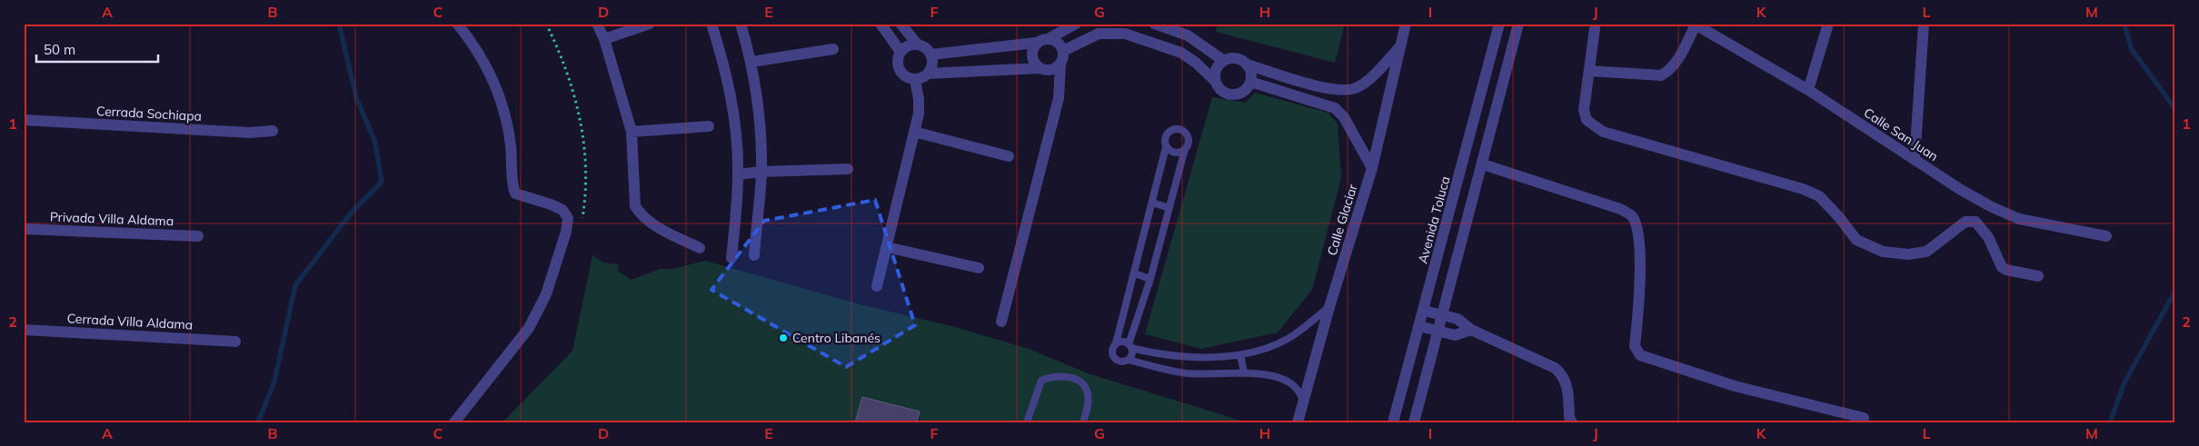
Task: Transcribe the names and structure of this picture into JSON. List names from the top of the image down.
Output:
{
  "streets": {
    "street": [
      "Cerrada Sochiapa",
      "Calle San Juan",
      "Privada Villa Aldama",
      "Calle Glaciar",
      "Avenida Toluca",
      "Cerrada Villa Aldama"
    ]
  },
  "places": ["Centro Libanés"],
  "scale_bar": "50 m",
  "grid": {
    "columns": [
      "A",
      "B",
      "C",
      "D",
      "E",
      "F",
      "G",
      "H",
      "I",
      "J",
      "K",
      "L",
      "M"
    ],
    "rows": ["1", "2"]
  }
}
